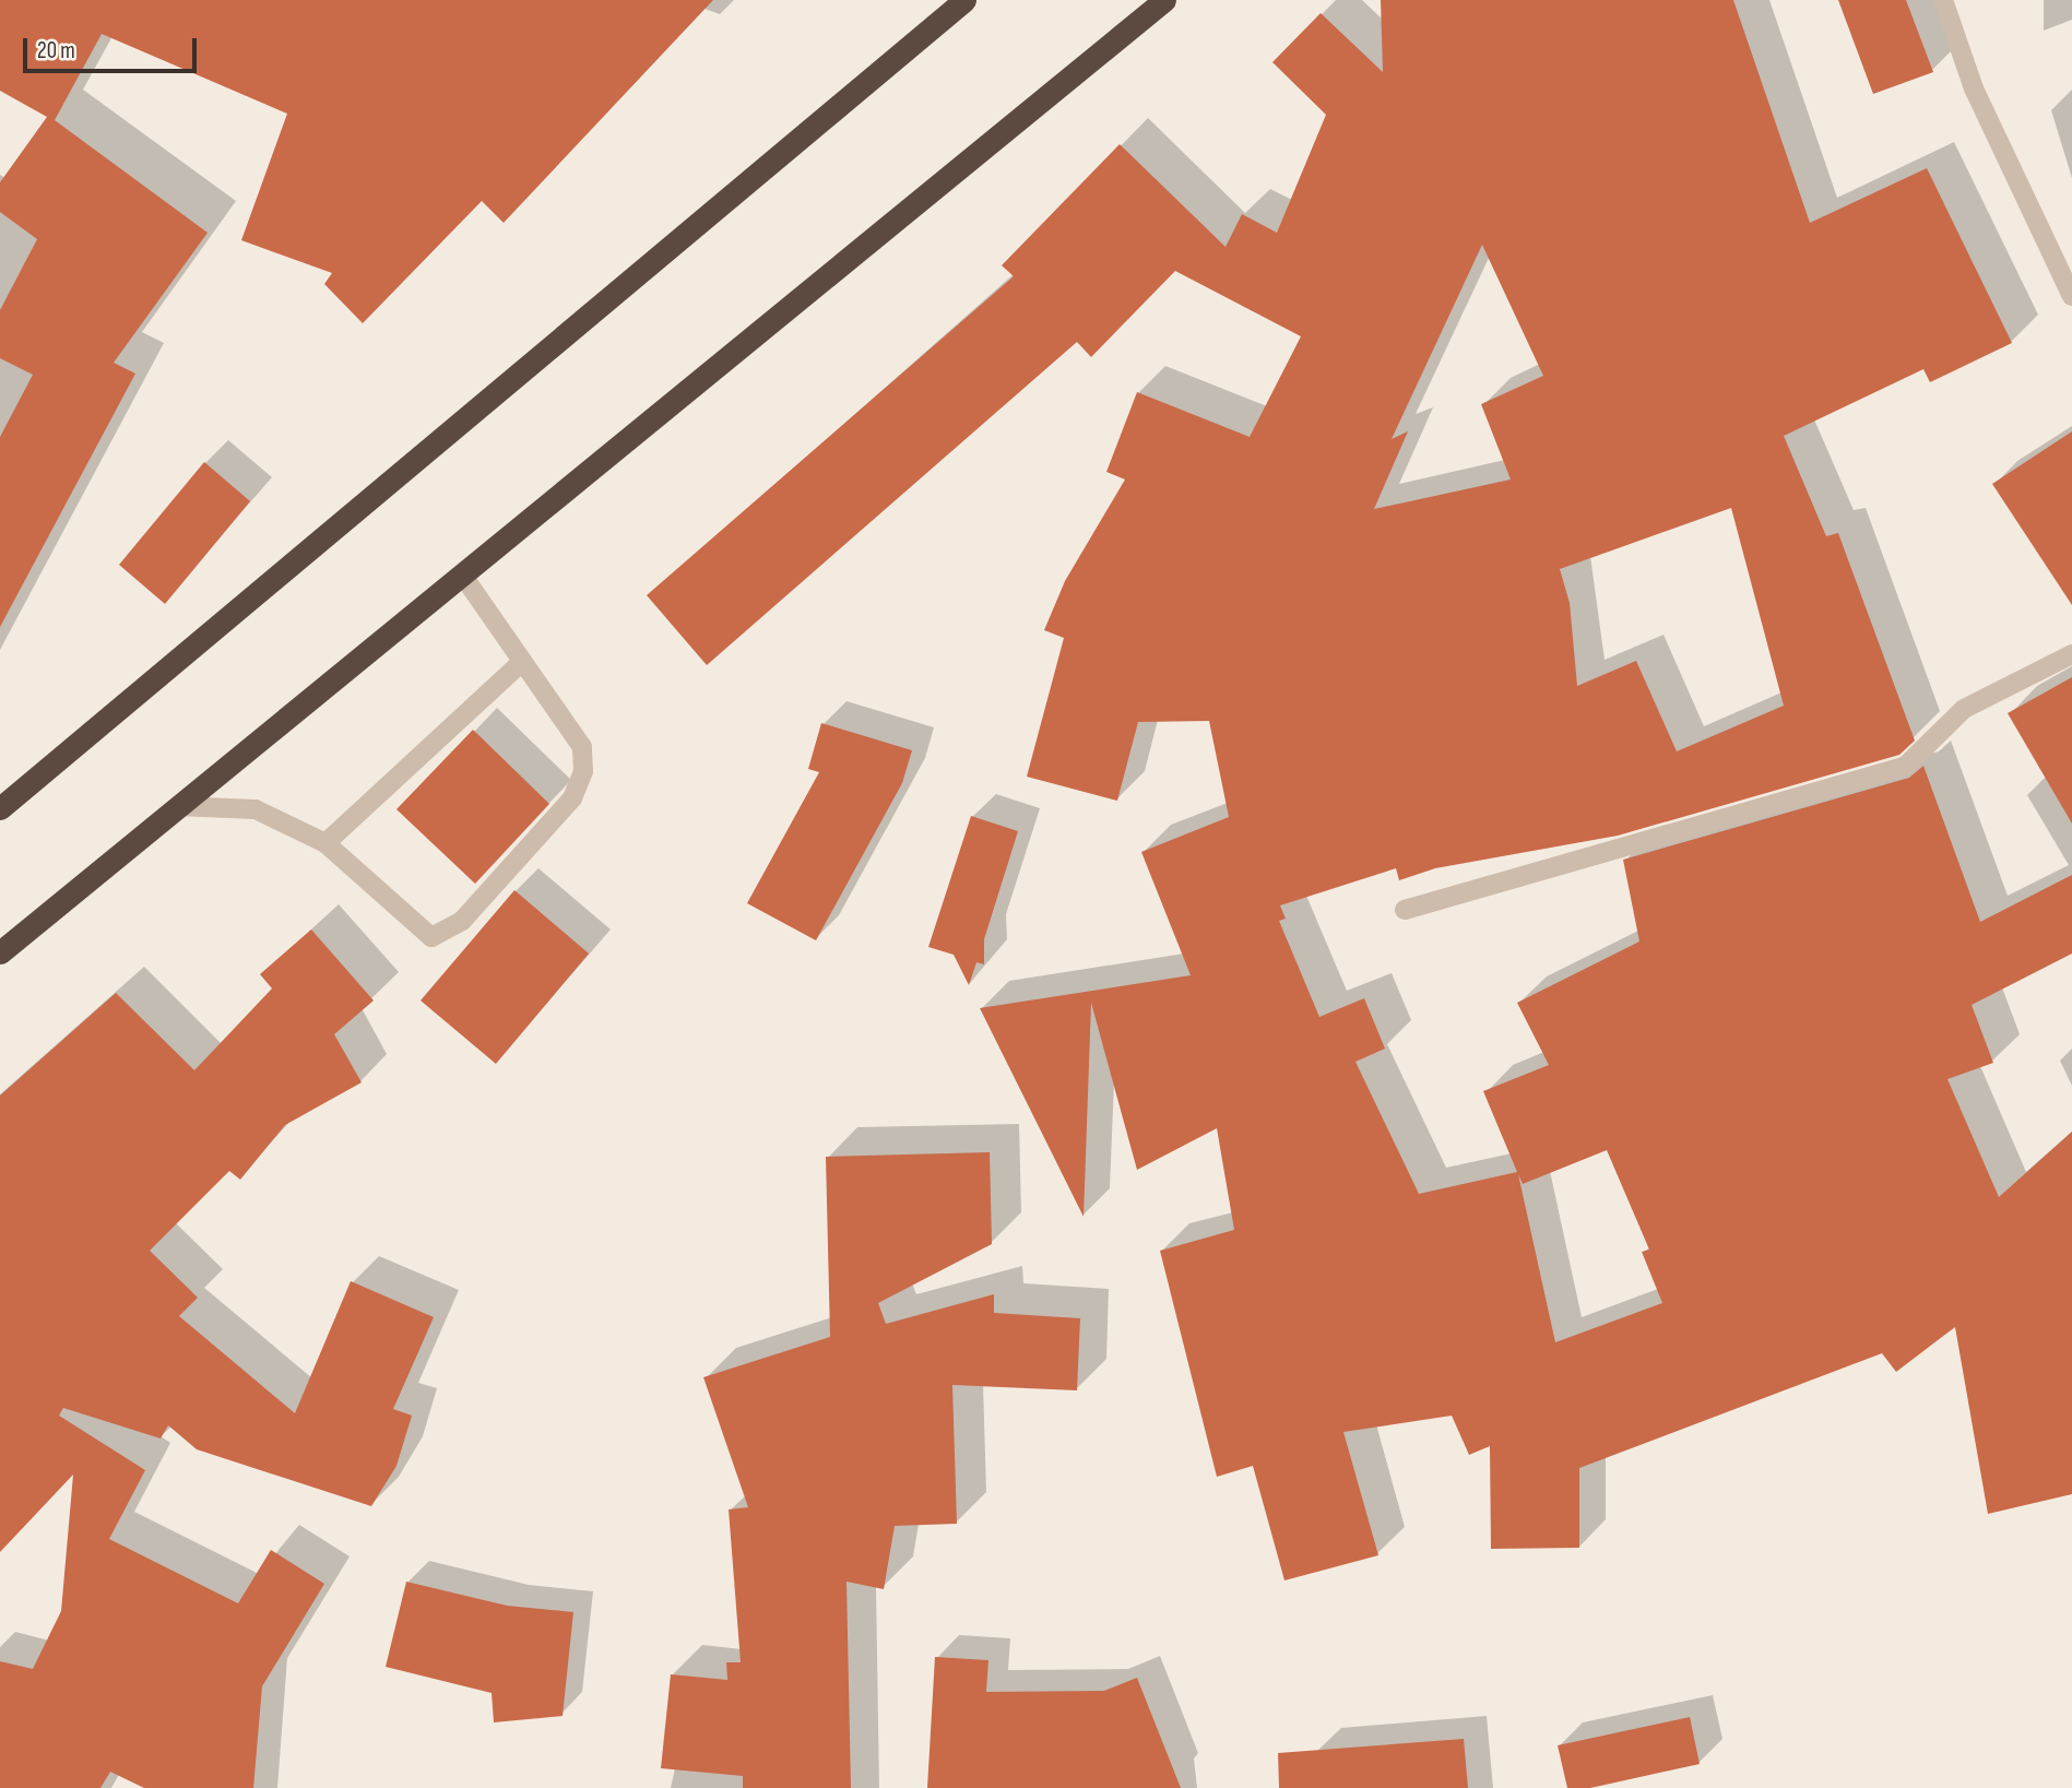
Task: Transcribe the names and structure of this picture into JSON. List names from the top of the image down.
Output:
{
  "scale_bar": "20 m"
}
